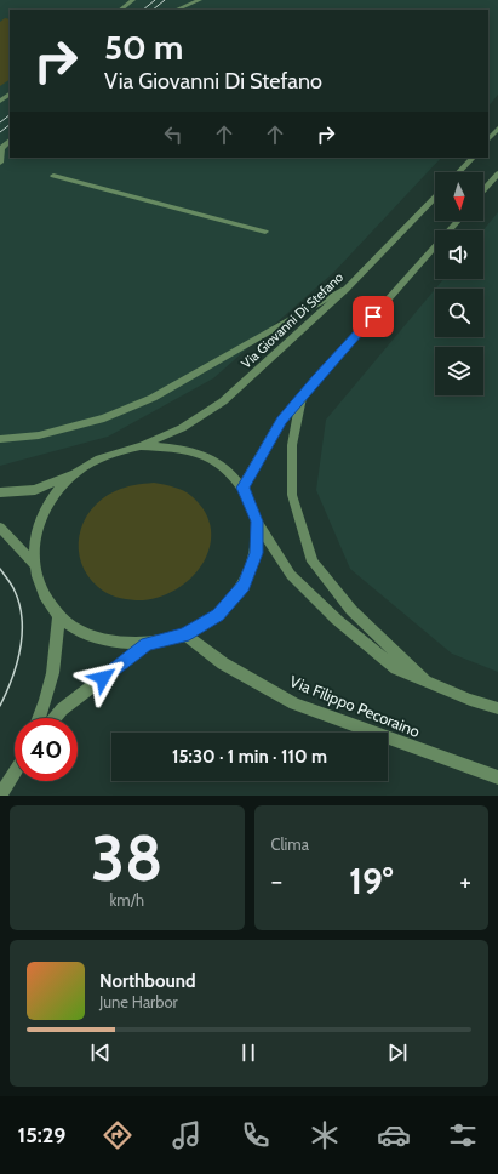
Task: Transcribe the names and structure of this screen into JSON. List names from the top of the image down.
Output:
{
  "streets": {
    "street": ["Via Giovanni Di Stefano", "Via Filippo Pecoraino"]
  },
  "north": "bottom",
  "page": {
    "turn": ["50 m", "Via Giovanni Di Stefano"],
    "limit": "40",
    "trip": "15:30 · 1 min · 110 m",
    "tile": [
      ["38", "km/h"],
      "Clima"
    ],
    "heat": ["−", "19°", "+"],
    "song": ["Northbound", "June Harbor"],
    "tabs": "15:29"
  }
}
